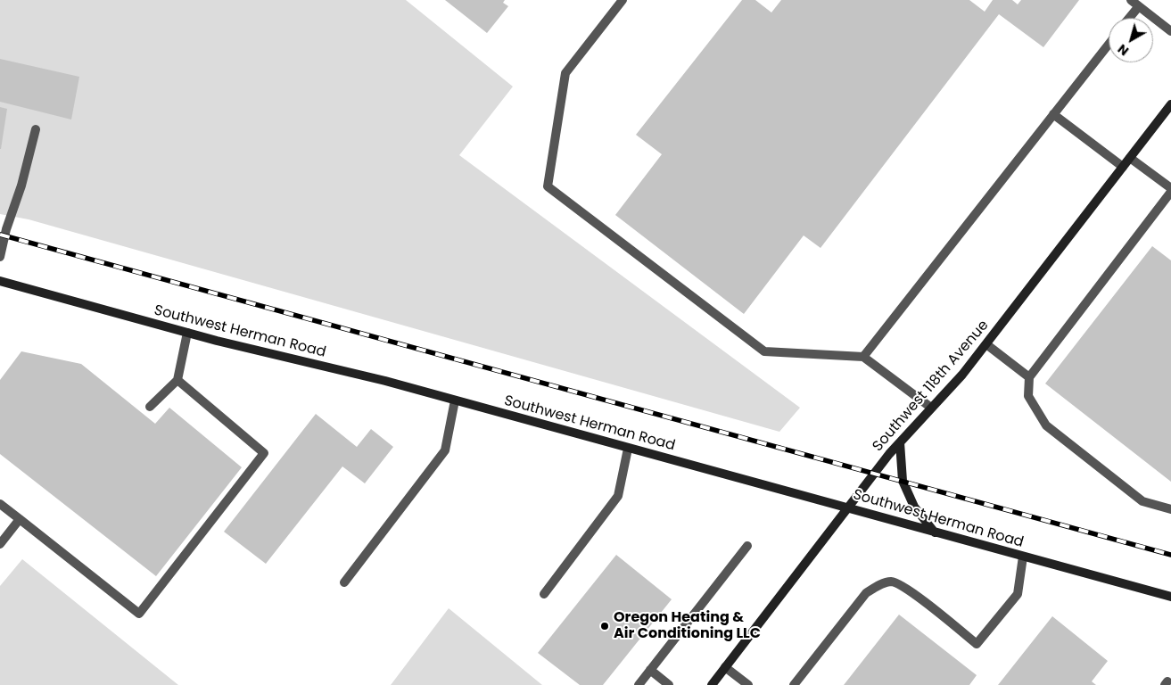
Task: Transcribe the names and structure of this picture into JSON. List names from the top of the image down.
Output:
{
  "streets": {
    "main road": ["Southwest Herman Road", "Southwest 118th Avenue"]
  },
  "crossings": [
    ["Southwest Herman Road", "Southwest 118th Avenue"]
  ],
  "places": ["Oregon Heating & Air Conditioning LLC"],
  "north": "bottom left"
}
